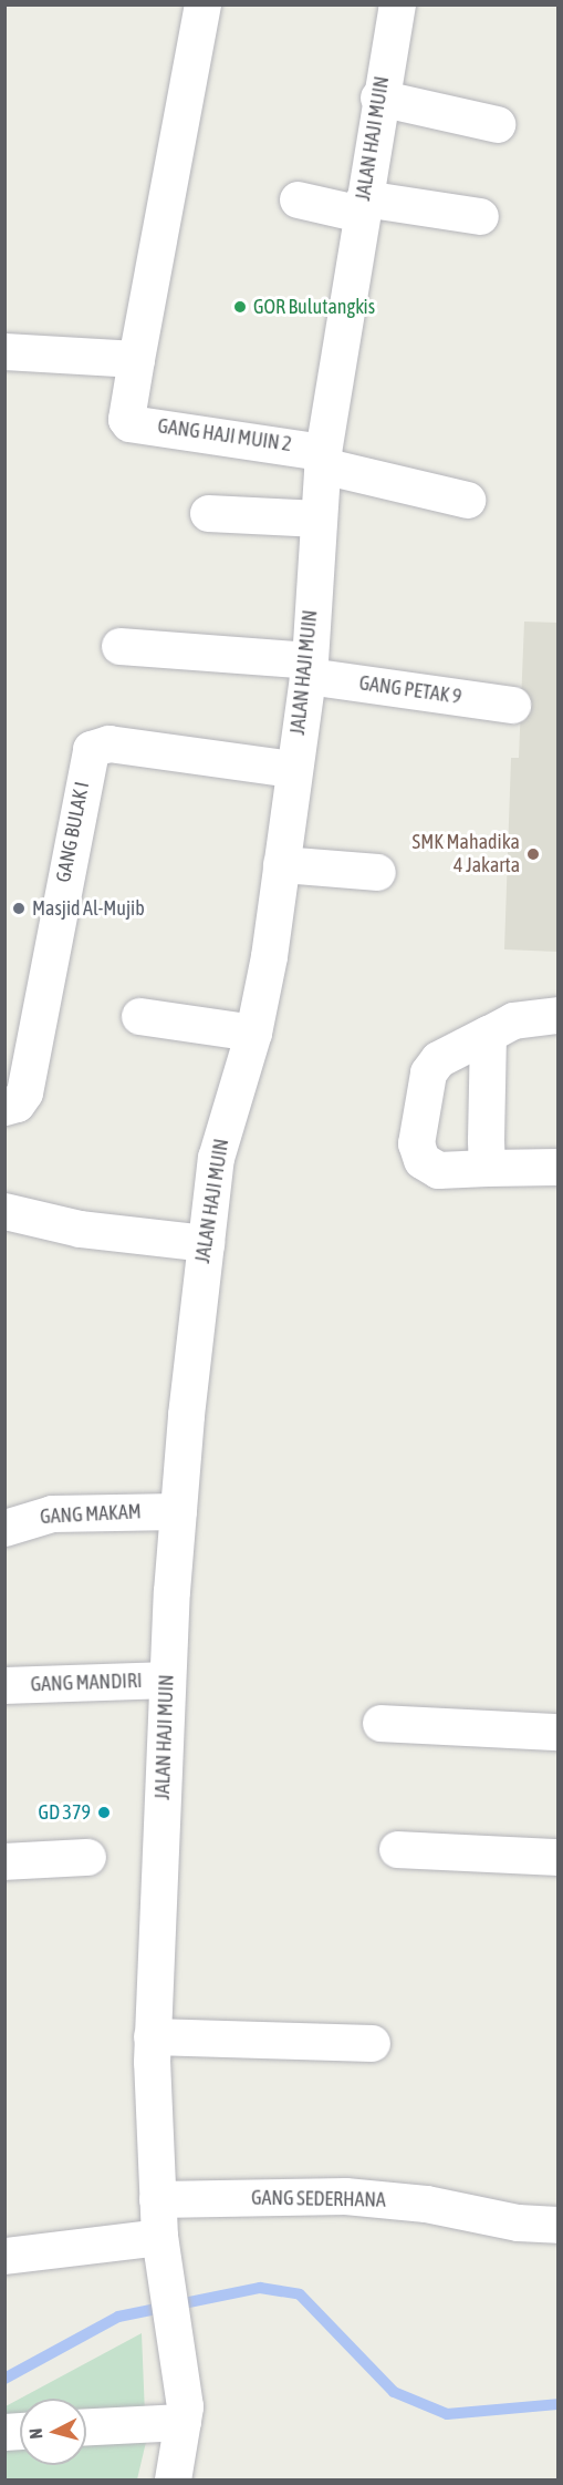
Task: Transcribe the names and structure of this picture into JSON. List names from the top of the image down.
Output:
{
  "streets": {
    "street": [
      "JALAN HAJI MUIN",
      "GANG HAJI MUIN 2",
      "GANG PETAK 9",
      "GANG BULAK I",
      "GANG MAKAM",
      "GANG MANDIRI",
      "GANG SEDERHANA"
    ]
  },
  "crossings": [
    ["JALAN HAJI MUIN", "GANG HAJI MUIN 2"],
    ["JALAN HAJI MUIN", "GANG PETAK 9"],
    ["JALAN HAJI MUIN", "GANG BULAK I"],
    ["JALAN HAJI MUIN", "GANG MAKAM"],
    ["JALAN HAJI MUIN", "GANG MANDIRI"],
    ["JALAN HAJI MUIN", "GANG SEDERHANA"]
  ],
  "places": [
    "GOR Bulutangkis",
    "SMK Mahadika 4 Jakarta",
    "Masjid Al-Mujib",
    "GD 379"
  ],
  "north": "left"
}
